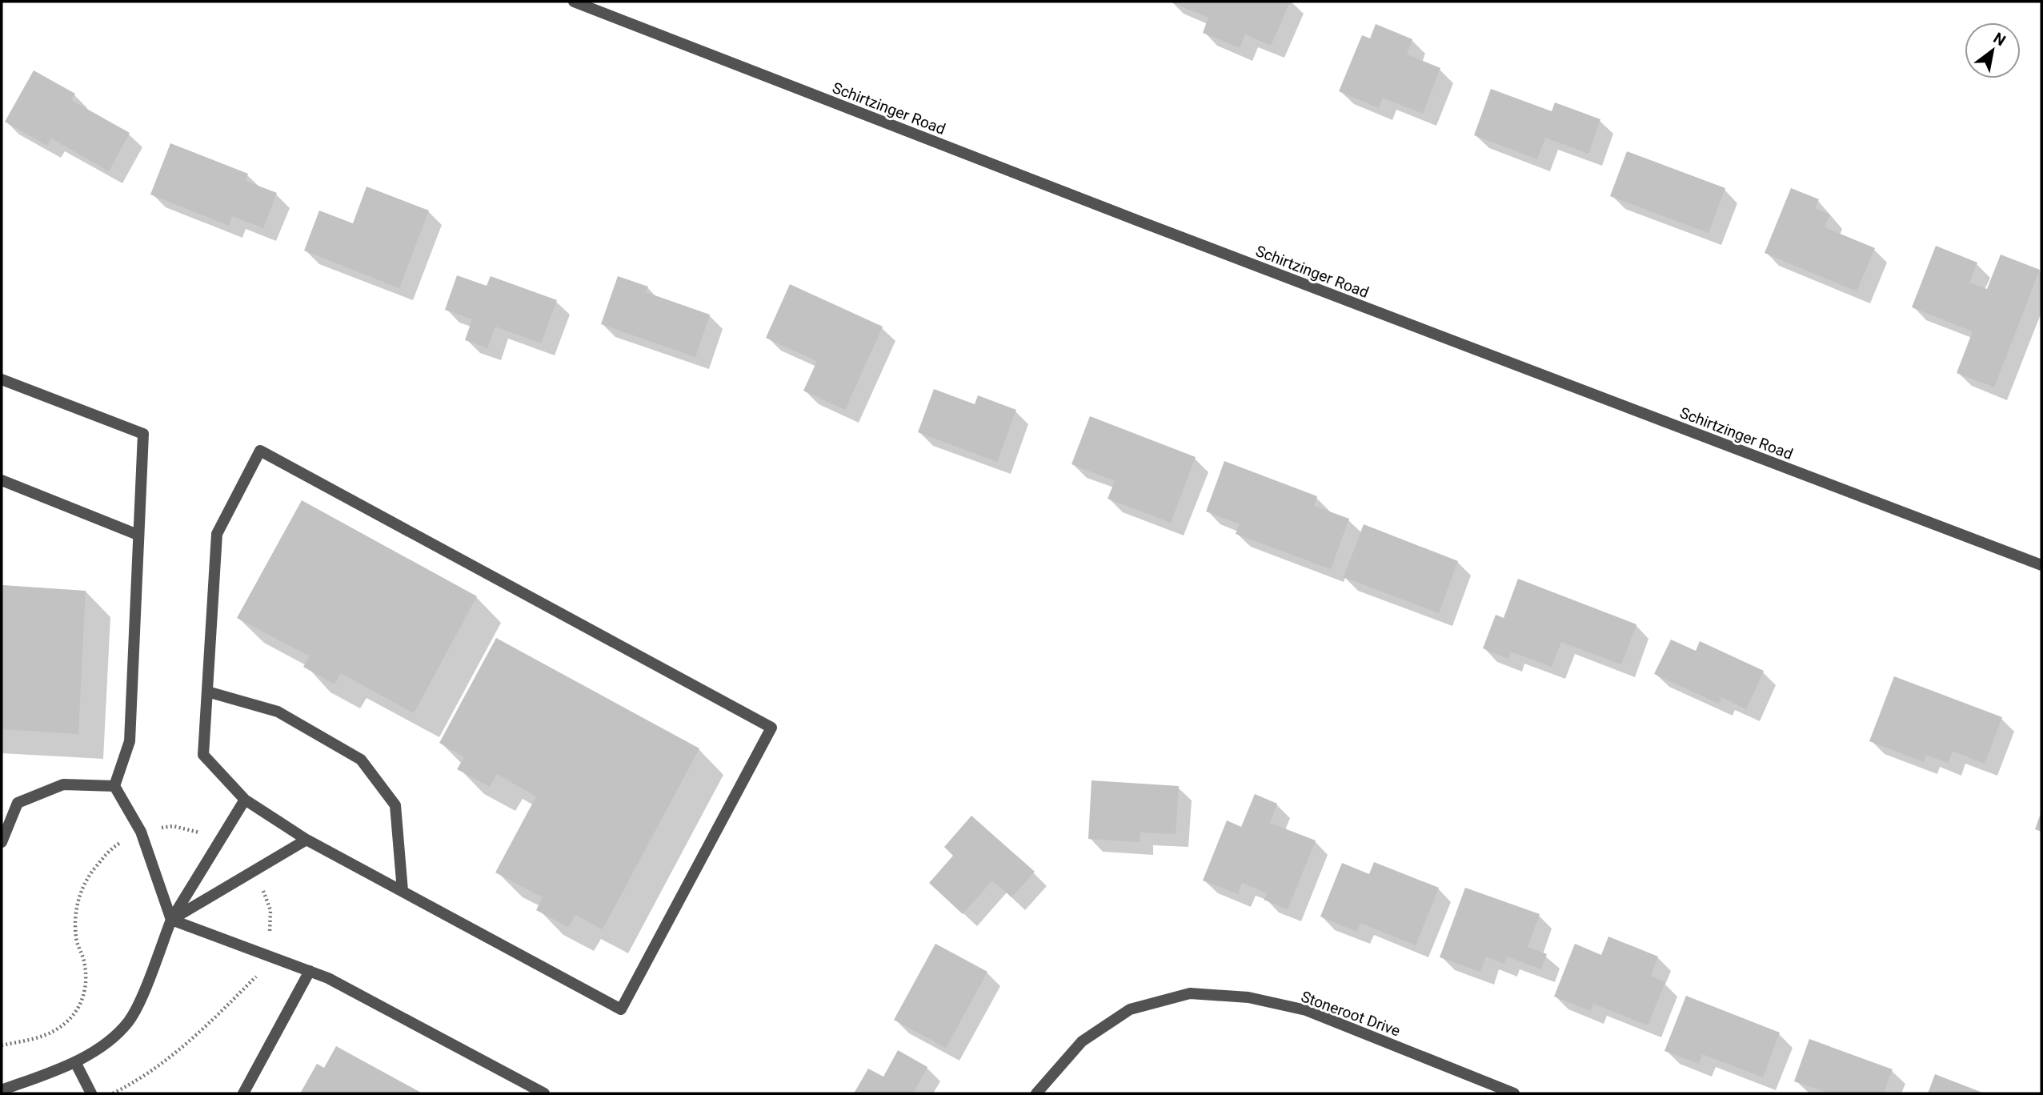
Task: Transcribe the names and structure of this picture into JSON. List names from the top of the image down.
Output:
{
  "streets": {
    "street": ["Schirtzinger Road", "Stoneroot Drive"]
  },
  "north": "top right"
}
